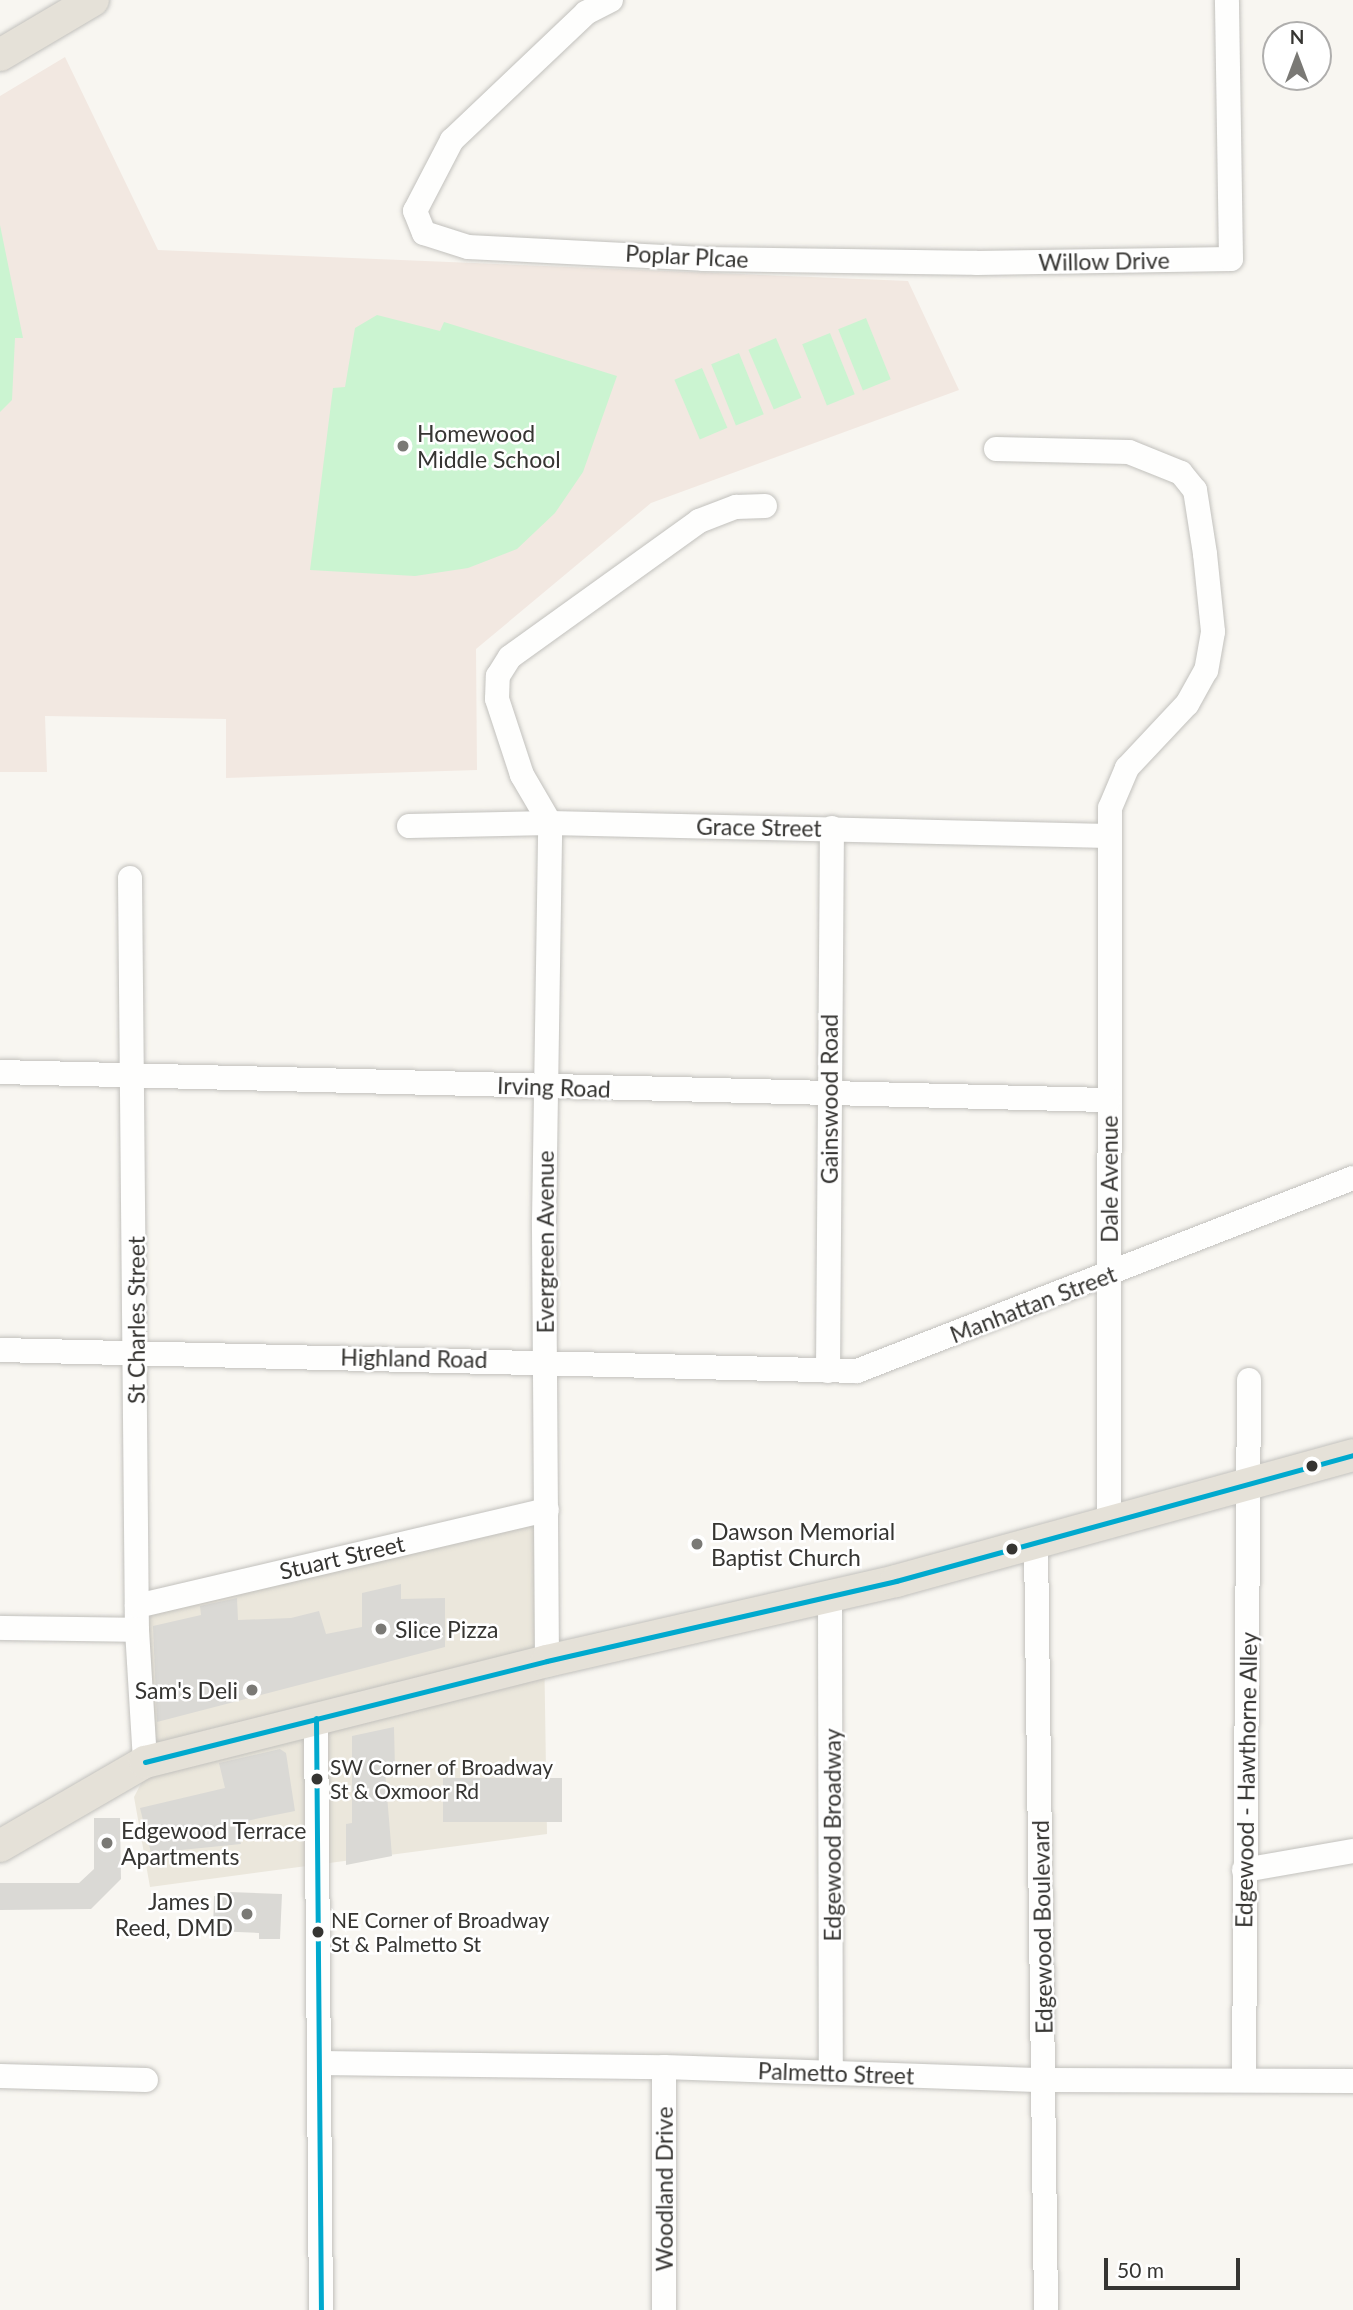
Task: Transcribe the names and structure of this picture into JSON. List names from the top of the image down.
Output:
{
  "streets": {
    "street": [
      "Poplar Plcae",
      "Willow Drive",
      "Grace Street",
      "Irving Road",
      "Gainswood Road",
      "Dale Avenue",
      "Evergreen Avenue",
      "Manhattan Street",
      "St Charles Street",
      "Highland Road",
      "Stuart Street",
      "Edgewood - Hawthorne Alley",
      "Edgewood Broadway",
      "Edgewood Boulevard",
      "Palmetto Street",
      "Woodland Drive"
    ]
  },
  "crossings": [
    ["Poplar Plcae", "Willow Drive"],
    ["Grace Street", "Gainswood Road"],
    ["Grace Street", "Dale Avenue"],
    ["Grace Street", "Evergreen Avenue"],
    ["Irving Road", "Gainswood Road"],
    ["Irving Road", "Dale Avenue"],
    ["Irving Road", "Evergreen Avenue"],
    ["Irving Road", "St Charles Street"],
    ["Gainswood Road", "Manhattan Street"],
    ["Gainswood Road", "Highland Road"],
    ["Dale Avenue", "Manhattan Street"],
    ["Evergreen Avenue", "Highland Road"],
    ["Evergreen Avenue", "Stuart Street"],
    ["Manhattan Street", "Highland Road"],
    ["St Charles Street", "Highland Road"],
    ["St Charles Street", "Stuart Street"],
    ["Edgewood - Hawthorne Alley", "Palmetto Street"],
    ["Edgewood Broadway", "Palmetto Street"],
    ["Edgewood Boulevard", "Palmetto Street"],
    ["Palmetto Street", "Woodland Drive"]
  ],
  "places": [
    "Homewood Middle School",
    "Dawson Memorial Baptist Church",
    "Slice Pizza",
    "Sam's Deli",
    "SW Corner of Broadway St & Oxmoor Rd",
    "Edgewood Terrace Apartments",
    "James D Reed, DMD",
    "NE Corner of Broadway St & Palmetto St"
  ],
  "scale_bar": "50 m",
  "north": "top"
}
